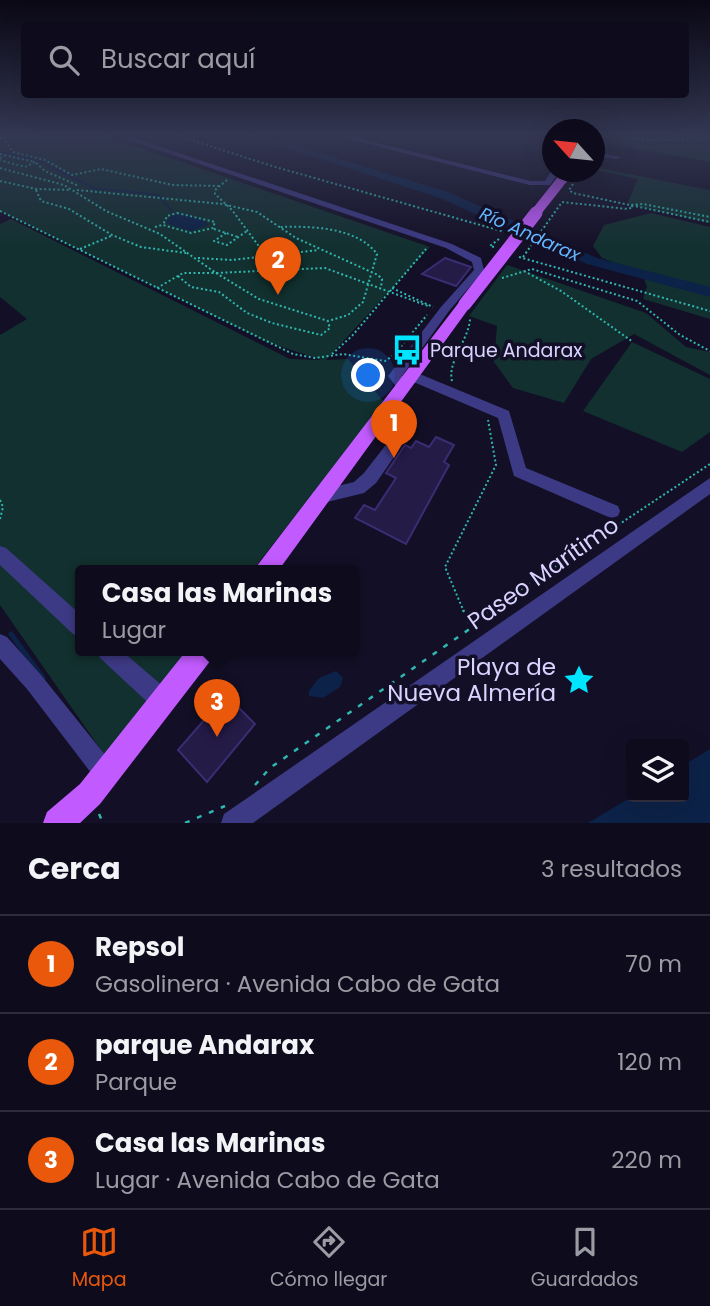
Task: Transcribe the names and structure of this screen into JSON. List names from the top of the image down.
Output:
{
  "streets": {
    "street": ["Paseo Marítimo"]
  },
  "water": ["Río Andarax"],
  "places": {
    "bus stop": ["Parque Andarax"],
    "place": ["Playa de Nueva Almería"]
  },
  "north": "top left",
  "page": {
    "search": "Buscar aquí",
    "pins": ["2", "1", "3"],
    "popup": ["Casa las Marinas", "Lugar"],
    "heading": ["Cerca", "3 resultados"],
    "list": [
      {
        "mark": "1",
        "name": "Repsol",
        "note": "Gasolinera · Avenida Cabo de Gata",
        "value": "70 m"
      },
      {
        "mark": "2",
        "name": "parque Andarax",
        "note": "Parque",
        "value": "120 m"
      },
      {
        "mark": "3",
        "name": "Casa las Marinas",
        "note": "Lugar · Avenida Cabo de Gata",
        "value": "220 m"
      }
    ],
    "nav": ["Mapa", "Cómo llegar", "Guardados"]
  }
}
